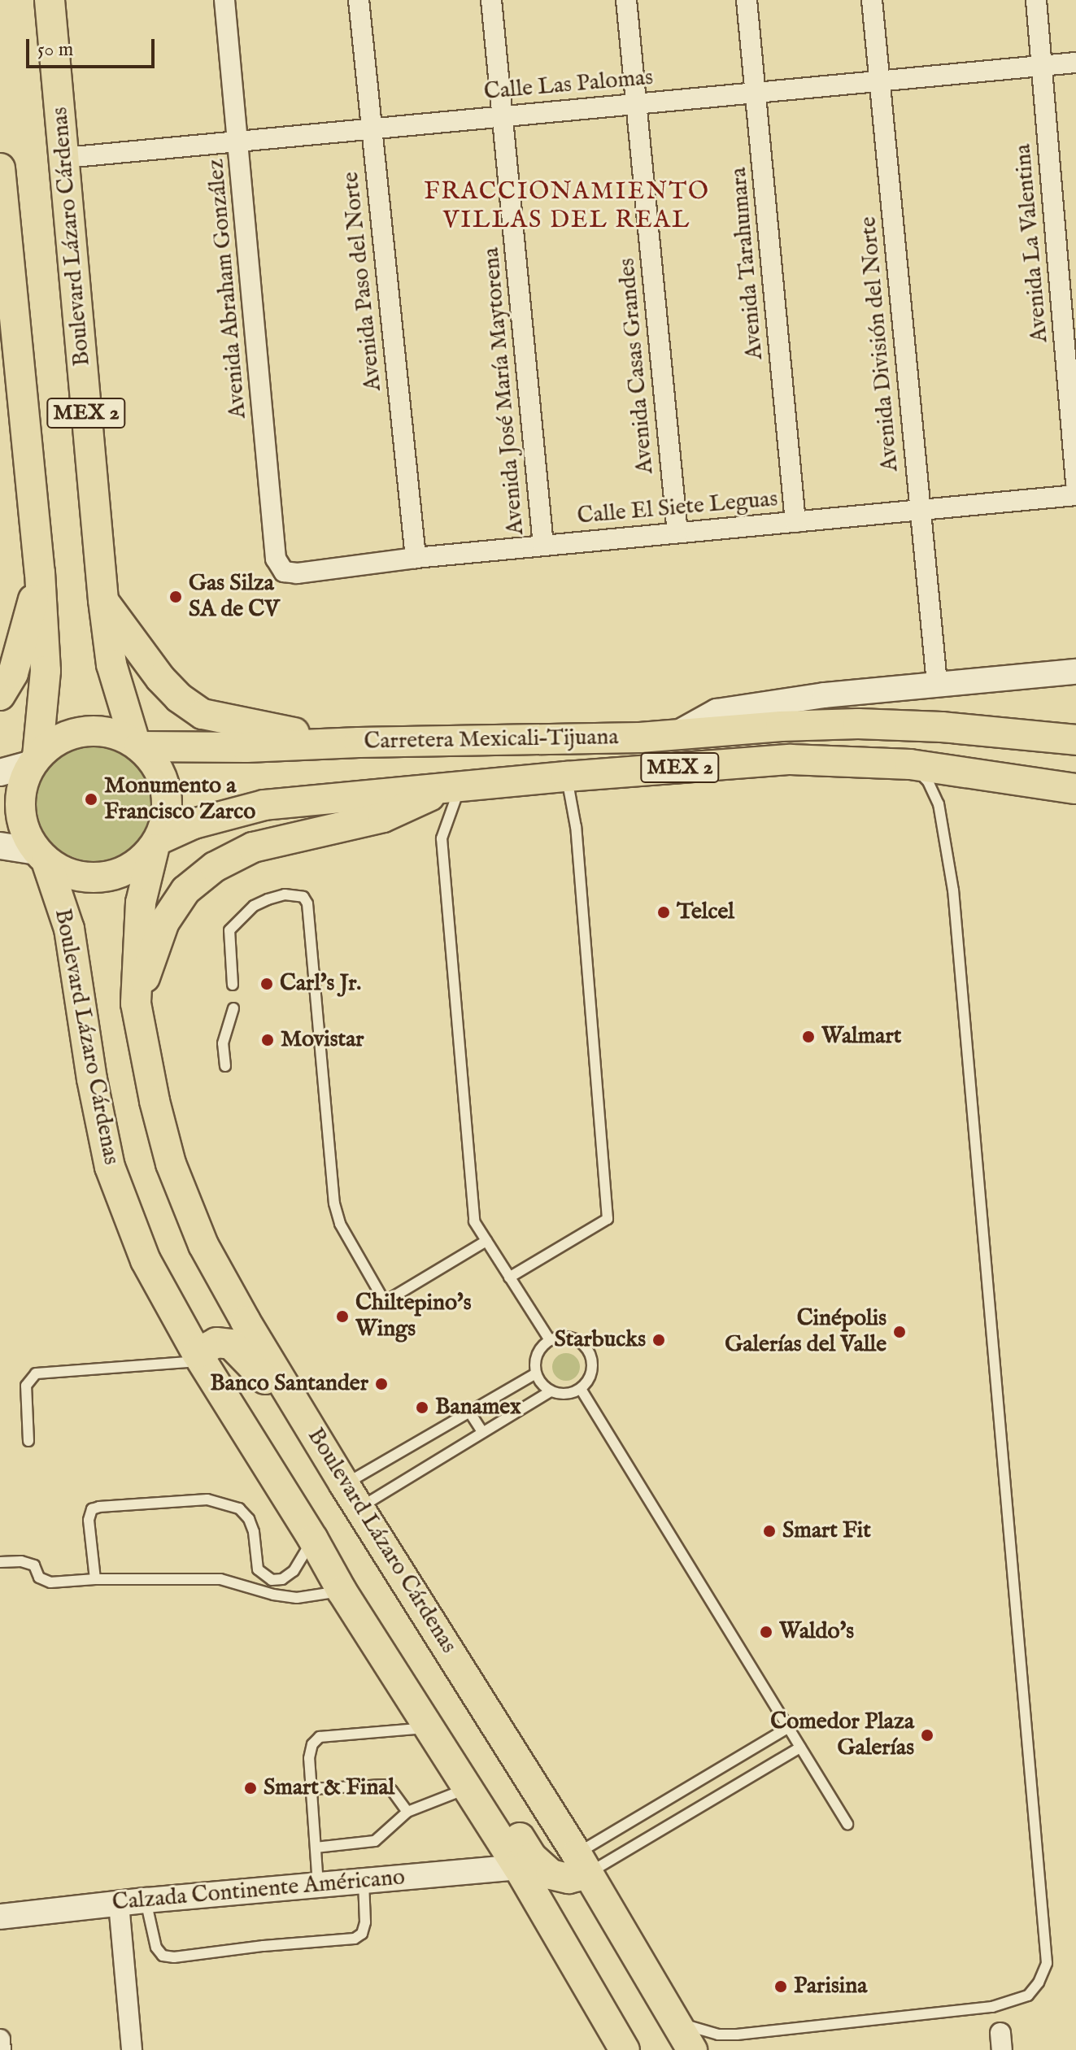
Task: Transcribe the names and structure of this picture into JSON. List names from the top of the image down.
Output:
{
  "streets": {
    "main road": ["Boulevard Lázaro Cárdenas", "MEX 2", "Carretera Mexicali–Tijuana"],
    "street": [
      "Calle Las Palomas",
      "Avenida La Valentina",
      "Avenida Tarahumara",
      "Avenida Paso del Norte",
      "Avenida Abraham González",
      "Avenida División del Norte",
      "Avenida Casas Grandes",
      "Avenida José María Maytorena",
      "Calle El Siete Leguas",
      "Calzada Continente Américano"
    ]
  },
  "crossings": [
    ["Calle Las Palomas", "Boulevard Lázaro Cárdenas"],
    ["Calle Las Palomas", "Avenida La Valentina"],
    ["Calle Las Palomas", "Avenida Tarahumara"],
    ["Calle Las Palomas", "Avenida Paso del Norte"],
    ["Calle Las Palomas", "Avenida Abraham González"],
    ["Calle Las Palomas", "Avenida División del Norte"],
    ["Calle Las Palomas", "Avenida Casas Grandes"],
    ["Calle Las Palomas", "Avenida José María Maytorena"],
    ["Boulevard Lázaro Cárdenas", "MEX 2"],
    ["Boulevard Lázaro Cárdenas", "Carretera Mexicali–Tijuana"],
    ["Boulevard Lázaro Cárdenas", "Calzada Continente Américano"],
    ["Avenida Tarahumara", "Calle El Siete Leguas"],
    ["Avenida Paso del Norte", "Calle El Siete Leguas"],
    ["Avenida Abraham González", "Calle El Siete Leguas"],
    ["Avenida División del Norte", "Calle El Siete Leguas"],
    ["Avenida Casas Grandes", "Calle El Siete Leguas"],
    ["Avenida José María Maytorena", "Calle El Siete Leguas"],
    ["MEX 2", "Carretera Mexicali–Tijuana"]
  ],
  "districts": ["FRACCIONAMIENTO VILLAS DEL REAL"],
  "places": [
    "Gas Silza SA de CV",
    "Monumento a Francisco Zarco",
    "Telcel",
    "Carl's Jr.",
    "Walmart",
    "Movistar",
    "Chiltepino's Wings",
    "Cinépolis Galerías del Valle",
    "Starbucks",
    "Banco Santander",
    "Banamex",
    "Smart Fit",
    "Waldo's",
    "Comedor Plaza Galerías",
    "Smart & Final",
    "Parisina"
  ],
  "scale_bar": "50 m"
}
